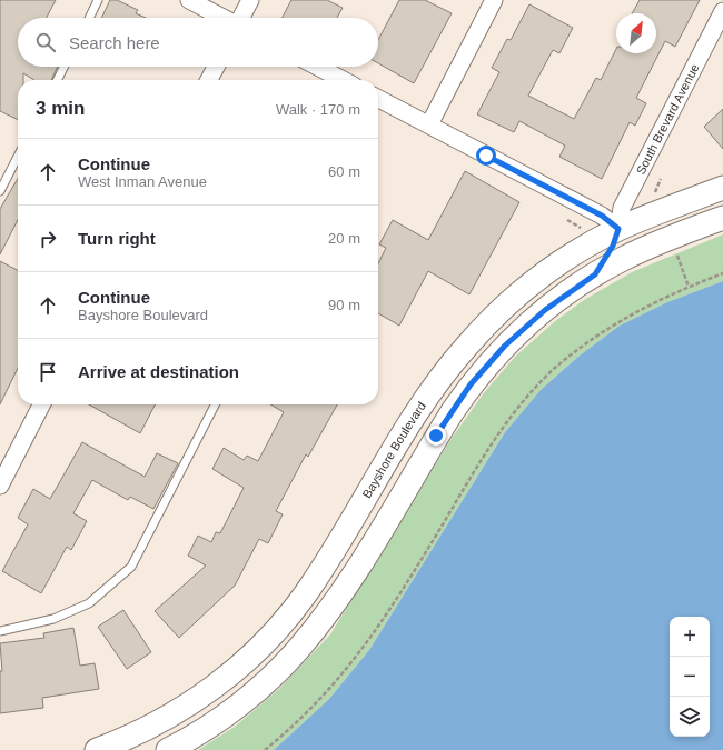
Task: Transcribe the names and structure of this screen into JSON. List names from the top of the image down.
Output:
{
  "streets": {
    "main road": ["Bayshore Boulevard"],
    "street": ["South Brevard Avenue"]
  },
  "crossings": [
    ["South Brevard Avenue", "Bayshore Boulevard"]
  ],
  "north": "top right",
  "page": {
    "search": "Search here",
    "heading": ["3 min", "Walk · 170 m"],
    "list": [
      ["Continue", "West Inman Avenue", "60 m"],
      ["Turn right", "20 m"],
      ["Continue", "Bayshore Boulevard", "90 m"],
      "Arrive at destination"
    ],
    "map_buttons": ["+", "−"]
  }
}
